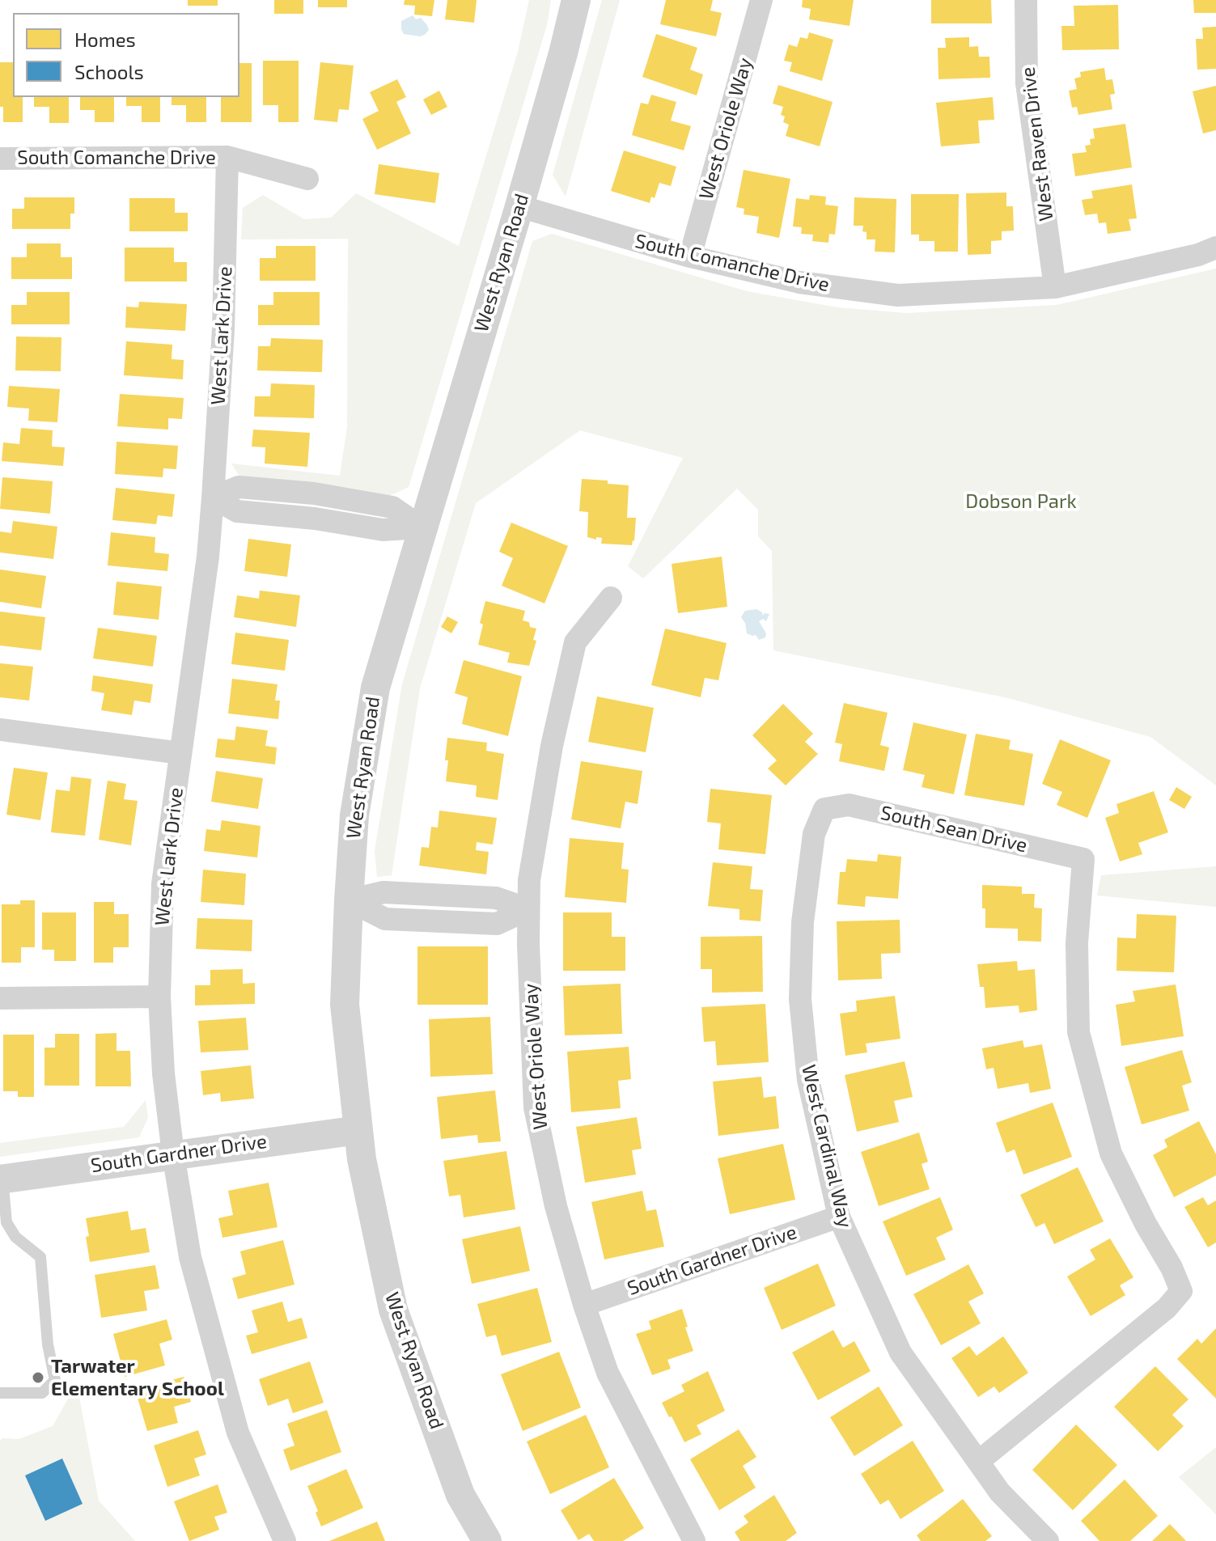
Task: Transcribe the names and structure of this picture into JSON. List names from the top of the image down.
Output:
{
  "streets": {
    "street": [
      "West Oriole Way",
      "West Raven Drive",
      "South Comanche Drive",
      "West Ryan Road",
      "West Lark Drive",
      "South Sean Drive",
      "West Cardinal Way",
      "South Gardner Drive"
    ]
  },
  "crossings": [
    ["West Oriole Way", "South Comanche Drive"],
    ["West Oriole Way", "South Gardner Drive"],
    ["West Raven Drive", "South Comanche Drive"],
    ["South Comanche Drive", "West Ryan Road"],
    ["South Comanche Drive", "West Lark Drive"],
    ["West Ryan Road", "South Gardner Drive"],
    ["West Lark Drive", "South Gardner Drive"],
    ["South Sean Drive", "West Cardinal Way"],
    ["West Cardinal Way", "South Gardner Drive"]
  ],
  "parks": ["Dobson Park"],
  "places": ["Tarwater Elementary School"],
  "legend": ["Homes", "Schools"]
}
